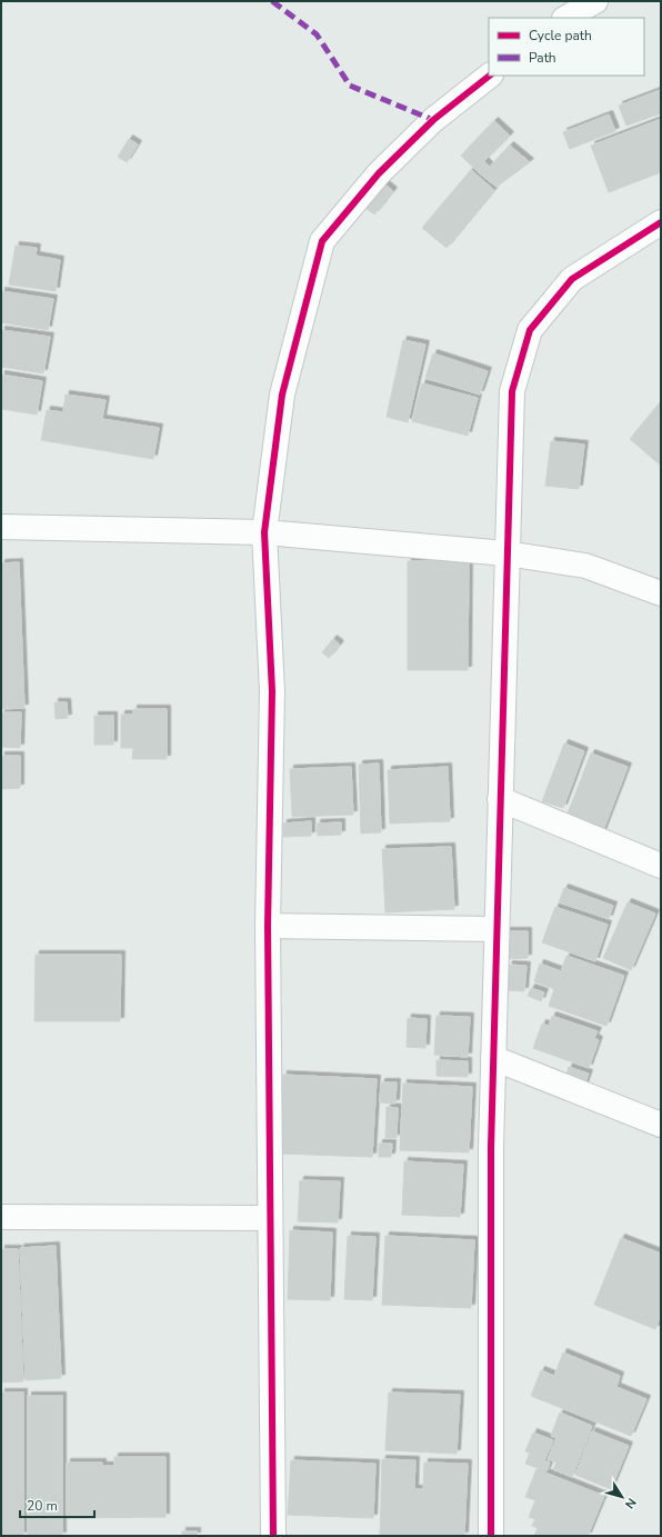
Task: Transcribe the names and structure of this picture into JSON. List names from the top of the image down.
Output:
{
  "legend": ["Cycle path", "Path"],
  "scale_bar": "20 m",
  "north": "bottom right"
}
